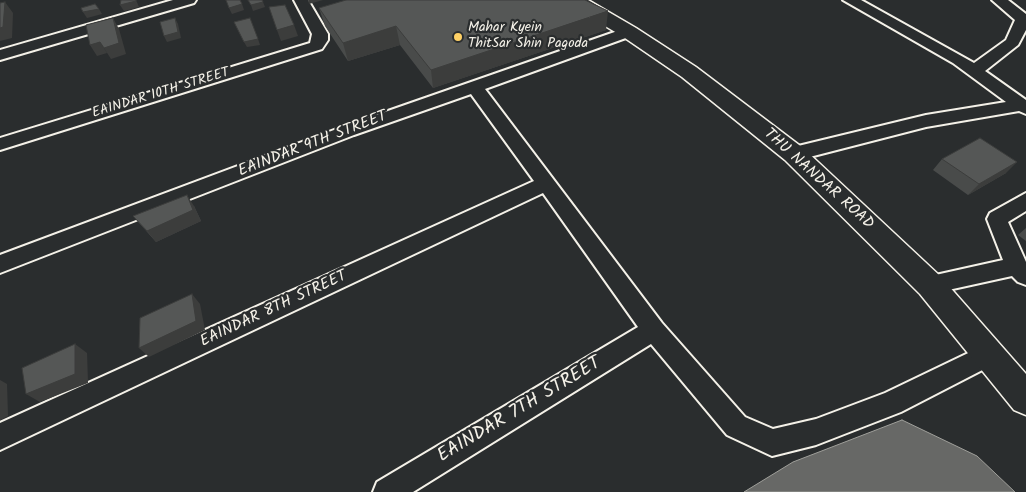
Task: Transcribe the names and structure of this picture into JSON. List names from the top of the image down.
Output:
{
  "streets": {
    "main road": ["THU NANDAR ROAD"],
    "street": [
      "EAINDAR 10TH STREET",
      "EAINDAR 9TH STREET",
      "EAINDAR 8TH STREET",
      "EAINDAR 7TH STREET"
    ]
  },
  "crossings": [
    ["EAINDAR 9TH STREET", "THU NANDAR ROAD"]
  ],
  "places": ["Mahar Kyein ThitSar Shin Pagoda"]
}
